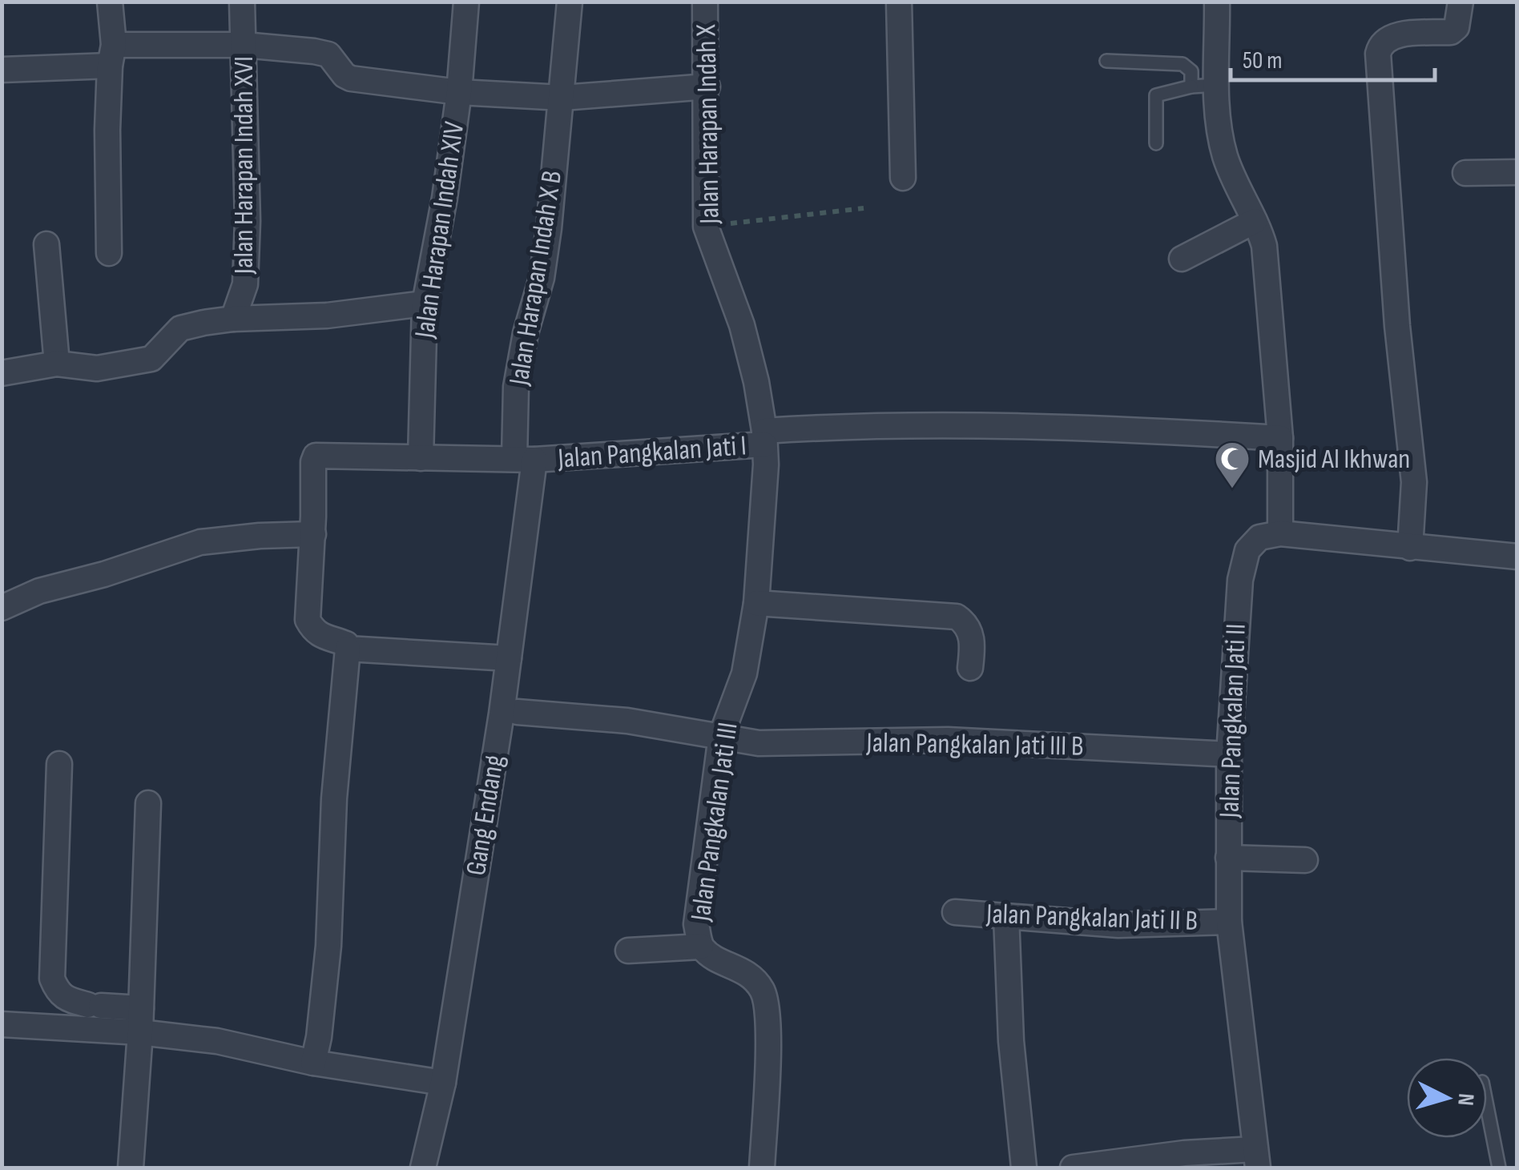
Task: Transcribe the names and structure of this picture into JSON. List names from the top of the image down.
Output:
{
  "streets": {
    "street": [
      "Jalan Harapan Indah X",
      "Jalan Harapan Indah XVI",
      "Jalan Harapan Indah XIV",
      "Jalan Harapan Indah X B",
      "Jalan Pangkalan Jati I",
      "Jalan Pangkalan Jati II",
      "Jalan Pangkalan Jati III B",
      "Gang Endang",
      "Jalan Pangkalan Jati III",
      "Jalan Pangkalan Jati II B"
    ]
  },
  "crossings": [
    ["Jalan Harapan Indah X", "Jalan Pangkalan Jati I"],
    ["Jalan Harapan Indah X", "Jalan Pangkalan Jati III"],
    ["Jalan Harapan Indah XIV", "Jalan Pangkalan Jati I"],
    ["Jalan Harapan Indah X B", "Jalan Pangkalan Jati I"],
    ["Jalan Harapan Indah X B", "Gang Endang"],
    ["Jalan Pangkalan Jati I", "Gang Endang"],
    ["Jalan Pangkalan Jati I", "Jalan Pangkalan Jati III"],
    ["Jalan Pangkalan Jati II", "Jalan Pangkalan Jati III B"],
    ["Jalan Pangkalan Jati II", "Jalan Pangkalan Jati II B"],
    ["Jalan Pangkalan Jati III B", "Jalan Pangkalan Jati III"]
  ],
  "places": {
    "mosque": ["Masjid Al Ikhwan"]
  },
  "scale_bar": "50 m",
  "north": "right"
}
